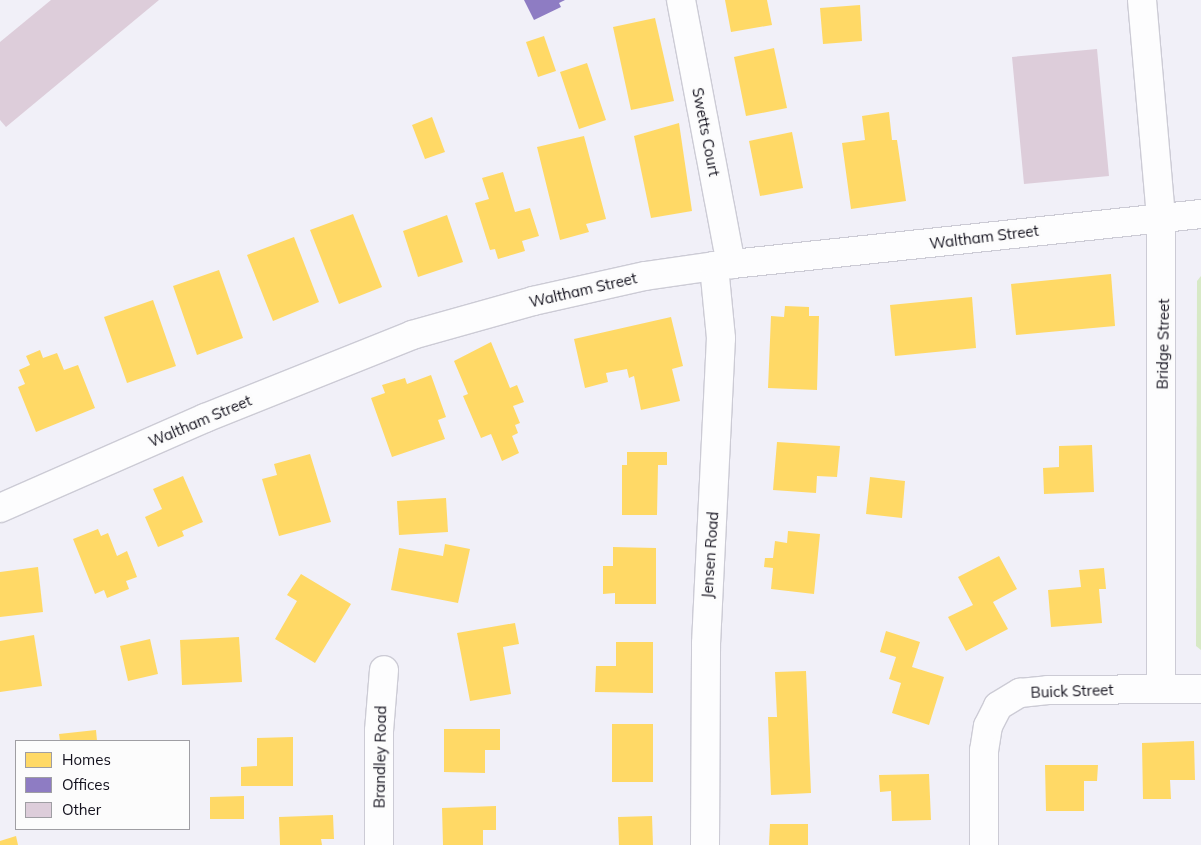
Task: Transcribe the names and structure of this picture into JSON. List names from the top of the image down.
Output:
{
  "streets": {
    "street": [
      "Swetts Court",
      "Waltham Street",
      "Bridge Street",
      "Jensen Road",
      "Buick Street",
      "Brandley Road"
    ]
  },
  "crossings": [
    ["Swetts Court", "Waltham Street"],
    ["Swetts Court", "Jensen Road"],
    ["Waltham Street", "Bridge Street"],
    ["Waltham Street", "Jensen Road"],
    ["Bridge Street", "Buick Street"]
  ],
  "legend": ["Homes", "Offices", "Other"]
}
